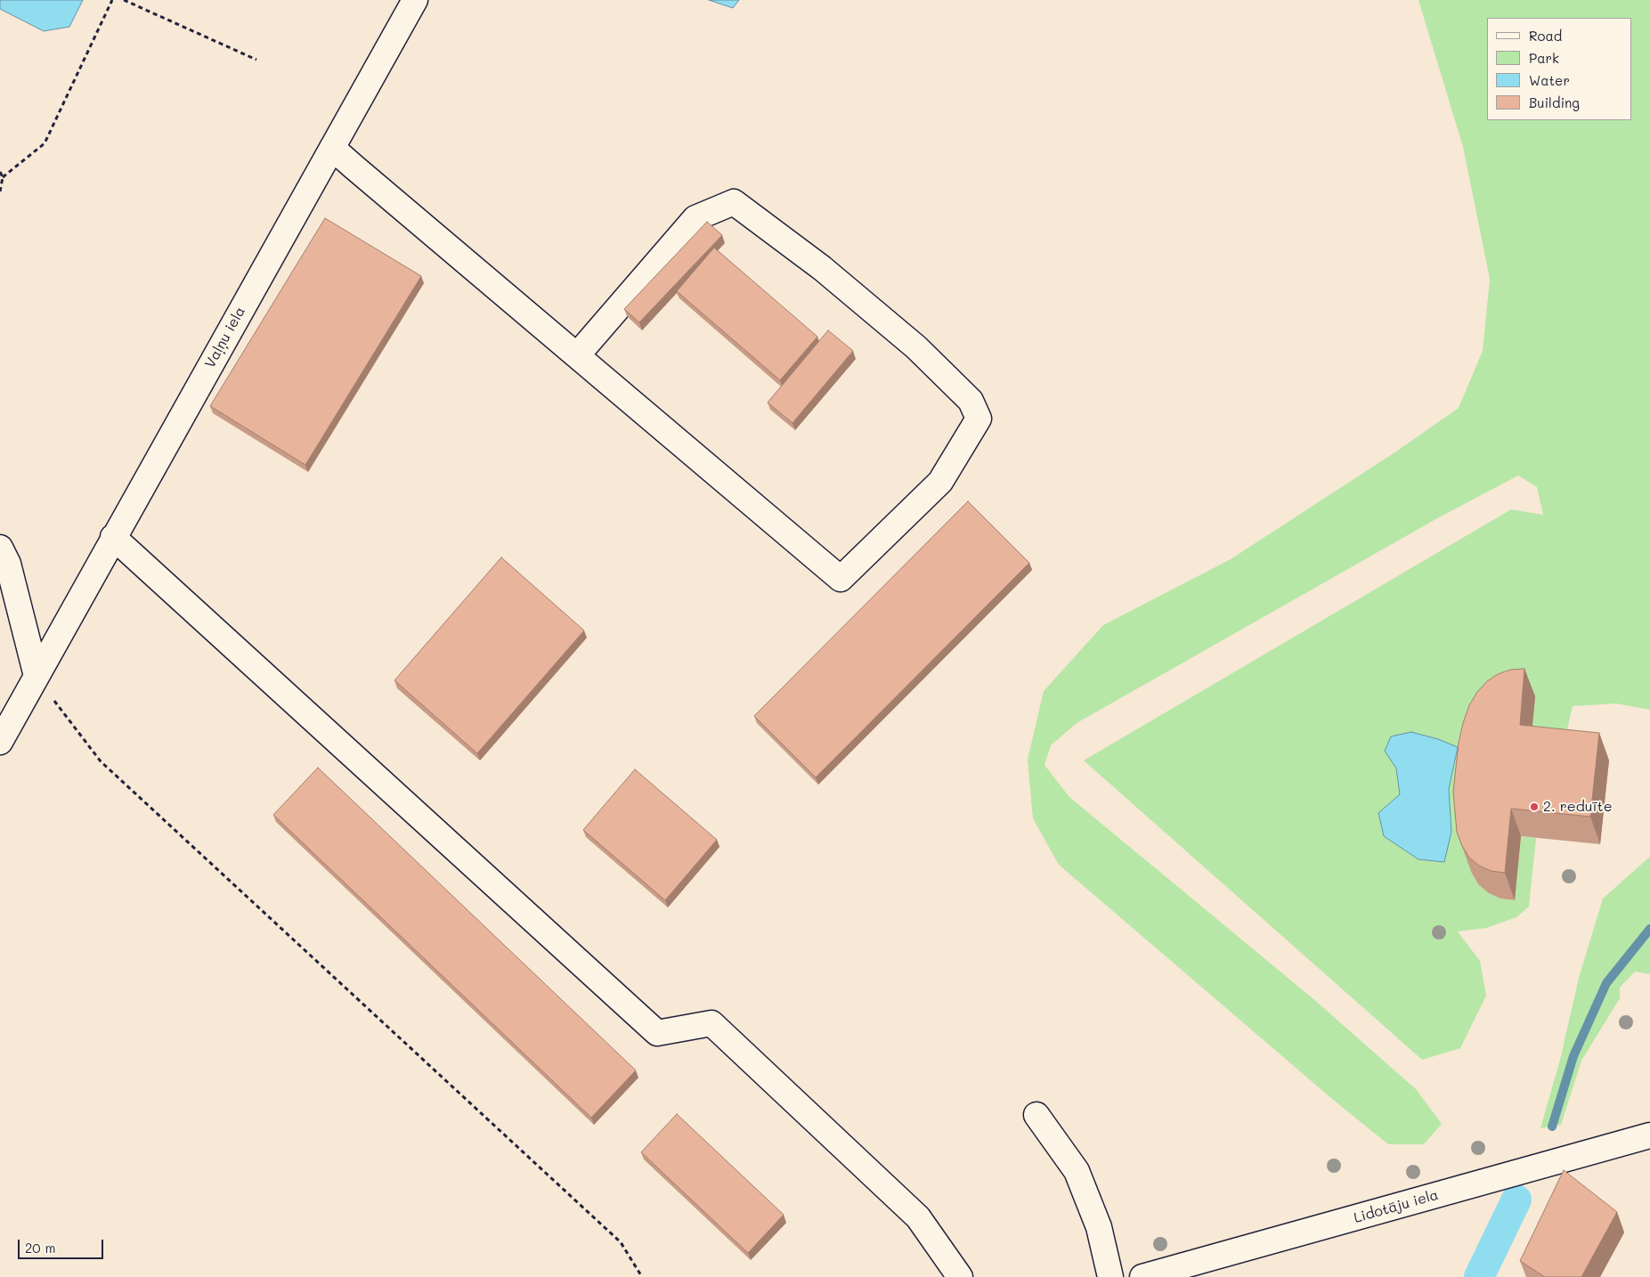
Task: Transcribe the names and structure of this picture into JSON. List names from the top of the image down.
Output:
{
  "streets": {
    "street": ["Vaļņu iela", "Lidotāju iela"]
  },
  "places": ["2. reduīte"],
  "legend": [
    "Road",
    "Park",
    "Water",
    "Building"
  ],
  "scale_bar": "20 m"
}
